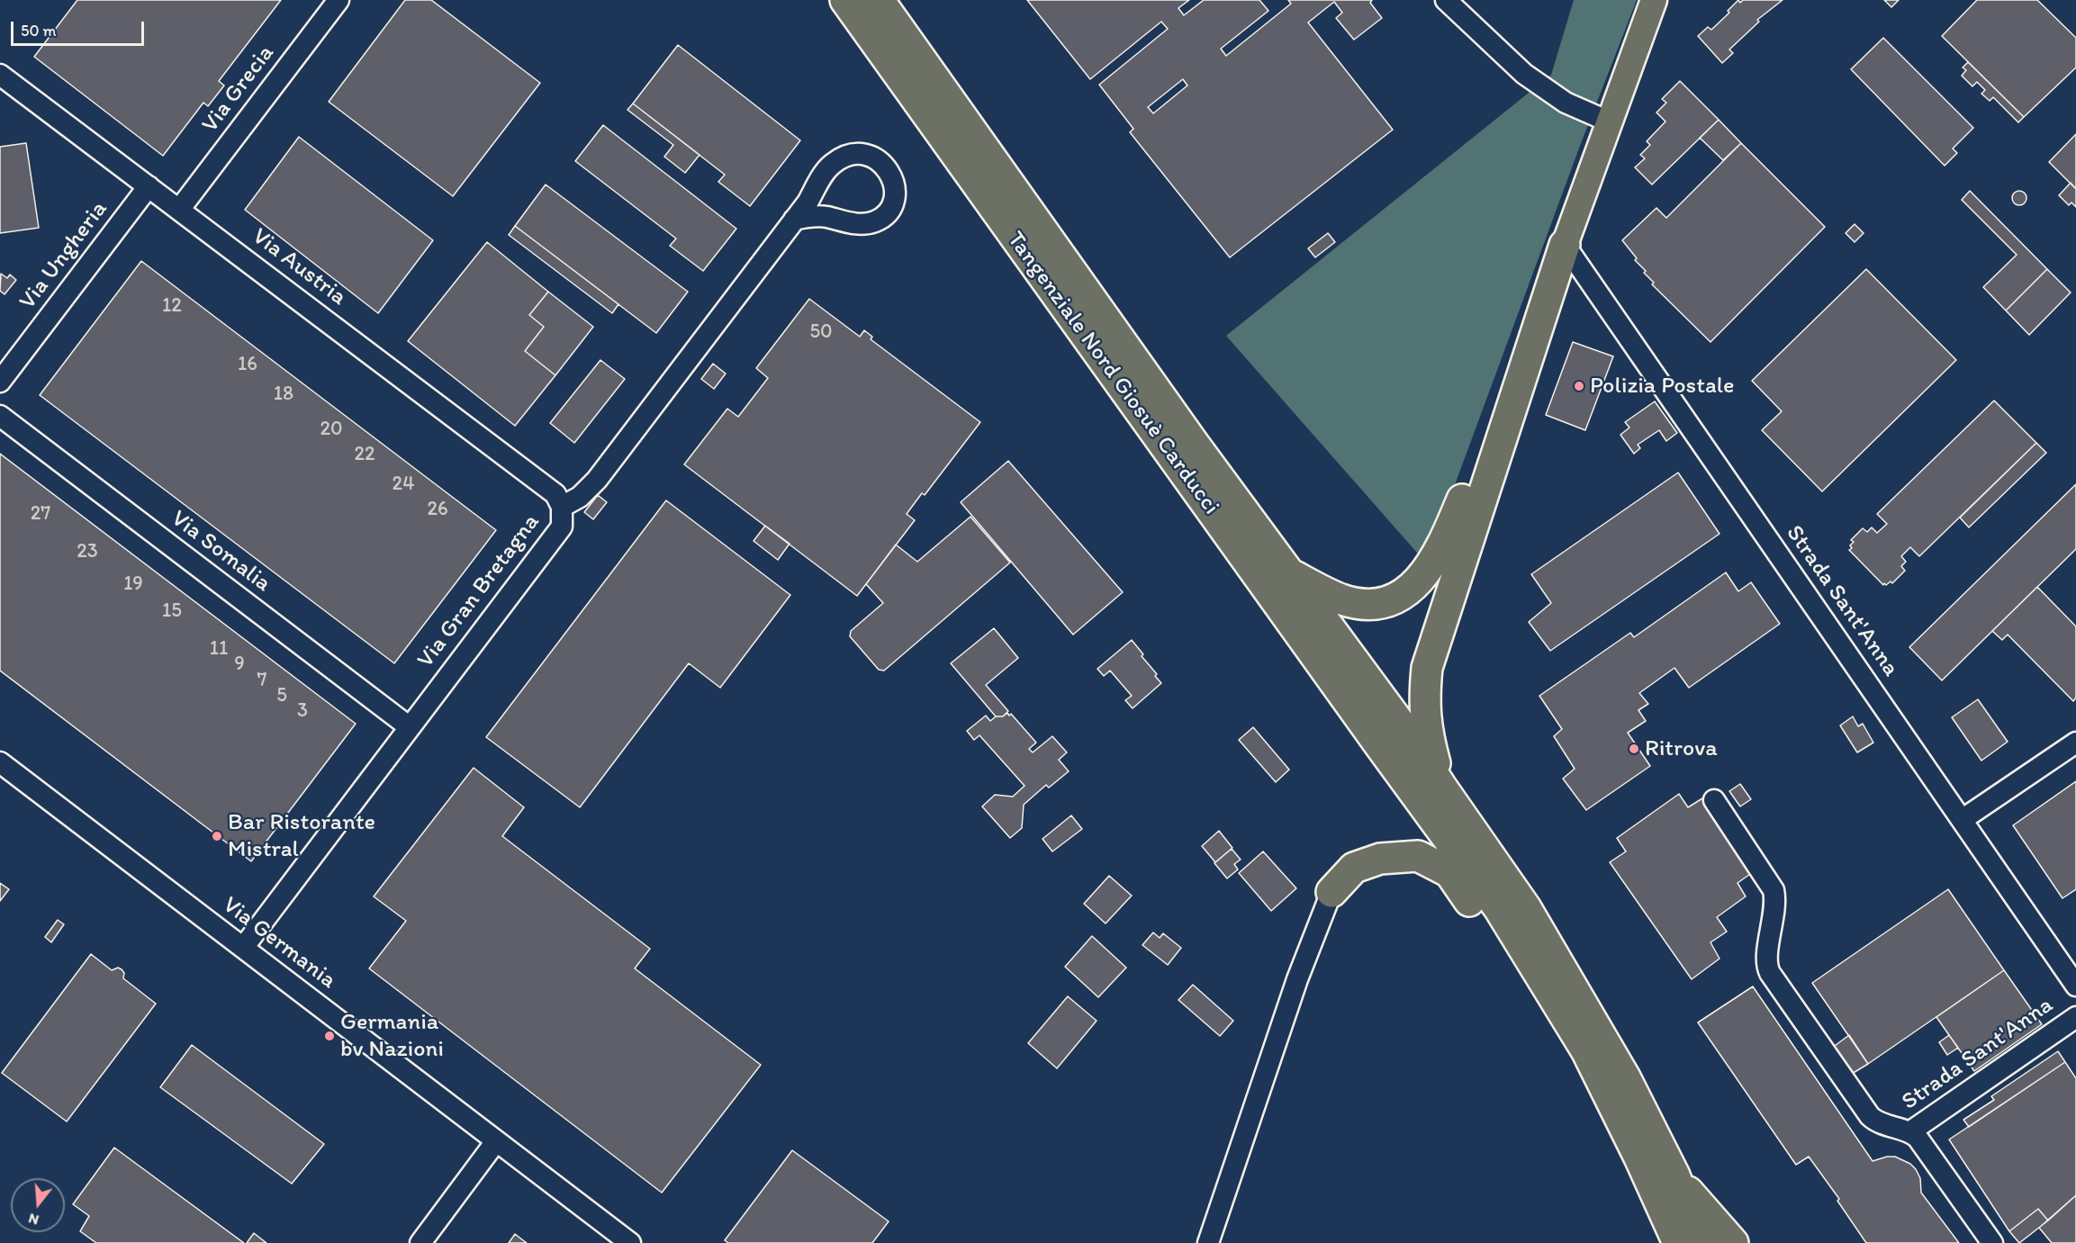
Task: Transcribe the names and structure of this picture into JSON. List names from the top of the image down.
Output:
{
  "streets": {
    "highway": ["Tangenziale Nord Giosuè Carducci"],
    "street": [
      "Via Grecia",
      "Via Ungheria",
      "Via Austria",
      "Via Somalia",
      "Via Gran Bretagna",
      "Strada Sant'Anna",
      "Via Germania"
    ]
  },
  "crossings": [
    ["Via Grecia", "Via Austria"],
    ["Via Ungheria", "Via Austria"],
    ["Via Austria", "Via Gran Bretagna"],
    ["Via Somalia", "Via Gran Bretagna"],
    ["Via Gran Bretagna", "Via Germania"]
  ],
  "places": [
    "Polizia Postale",
    "Ritrova",
    "Bar Ristorante Mistral",
    "Germania bv Nazioni"
  ],
  "house_numbers": [
    "12",
    "50",
    "16",
    "18",
    "20",
    "22",
    "24",
    "26",
    "27",
    "23",
    "19",
    "15",
    "11",
    "9",
    "7",
    "5",
    "3"
  ],
  "scale_bar": "50 m",
  "north": "bottom"
}
